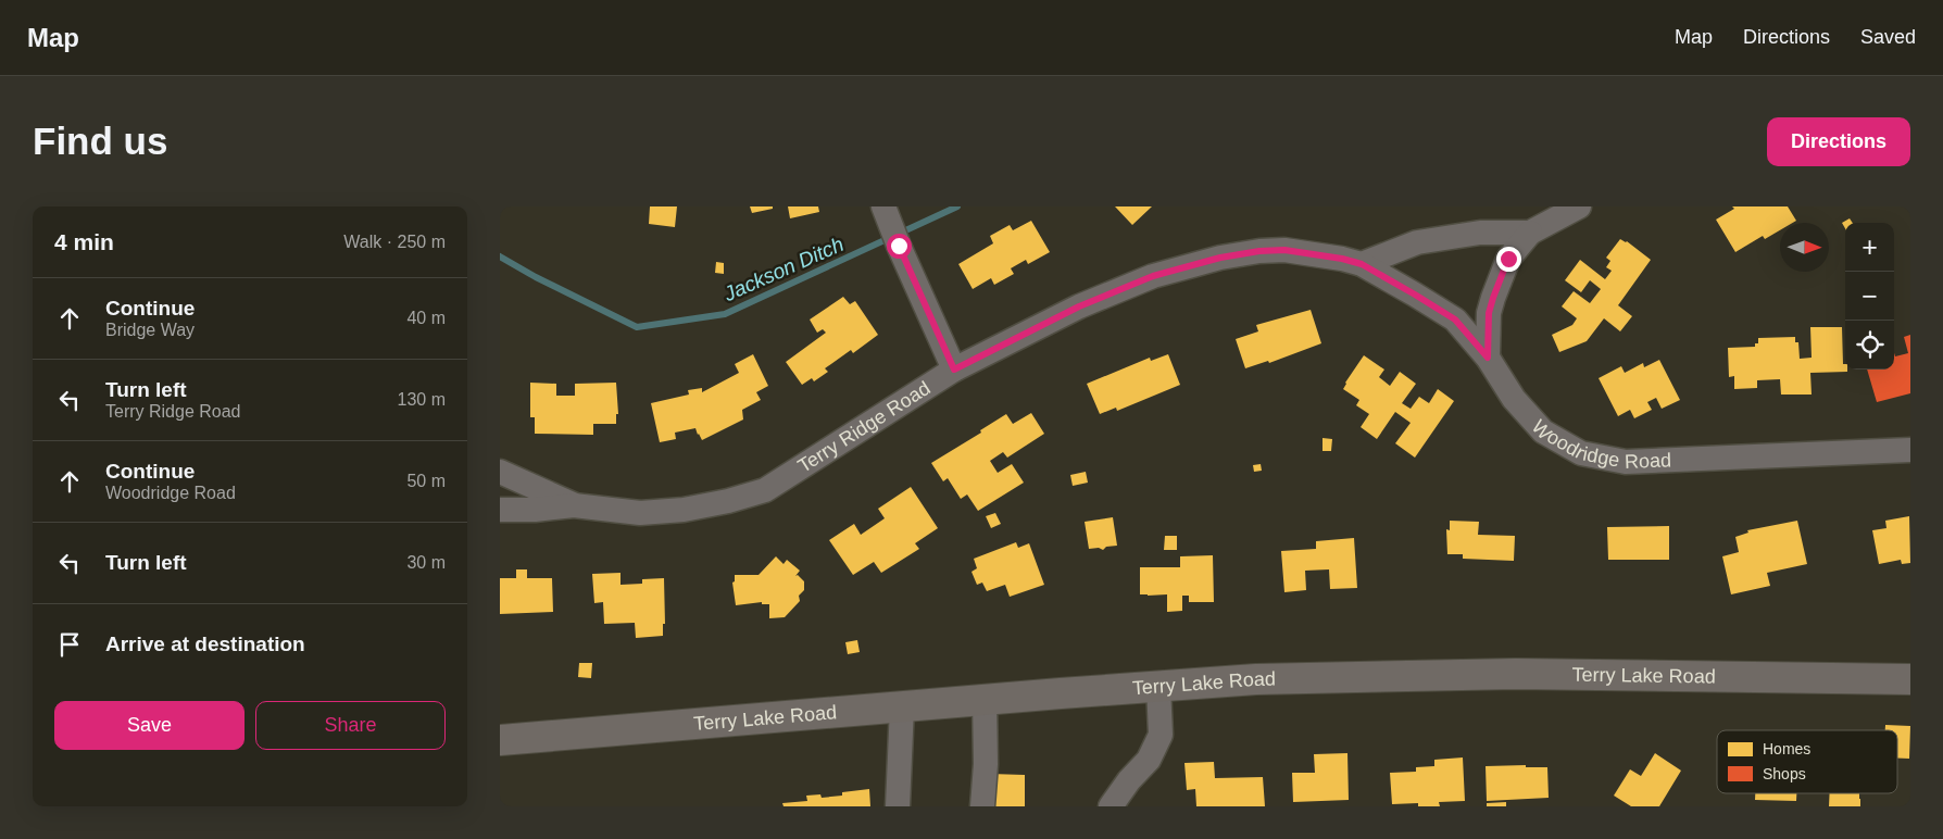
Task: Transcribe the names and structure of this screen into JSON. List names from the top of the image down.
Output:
{
  "streets": {
    "main road": ["Terry Lake Road"],
    "street": ["Terry Ridge Road", "Woodridge Road"]
  },
  "crossings": [
    ["Terry Ridge Road", "Woodridge Road"]
  ],
  "water": ["Jackson Ditch"],
  "legend": ["Homes", "Shops"],
  "north": "right",
  "page": {
    "header": "Map",
    "nav": ["Map", "Directions", "Saved"],
    "buttons": [
      "Directions",
      ["Save", "Share"]
    ],
    "title": "Find us",
    "heading": ["4 min", "Walk · 250 m"],
    "map_buttons": ["+", "−"],
    "list": [
      ["Continue", "Bridge Way", "40 m"],
      ["Turn left", "Terry Ridge Road", "130 m"],
      ["Continue", "Woodridge Road", "50 m"],
      ["Turn left", "30 m"],
      "Arrive at destination"
    ]
  }
}
